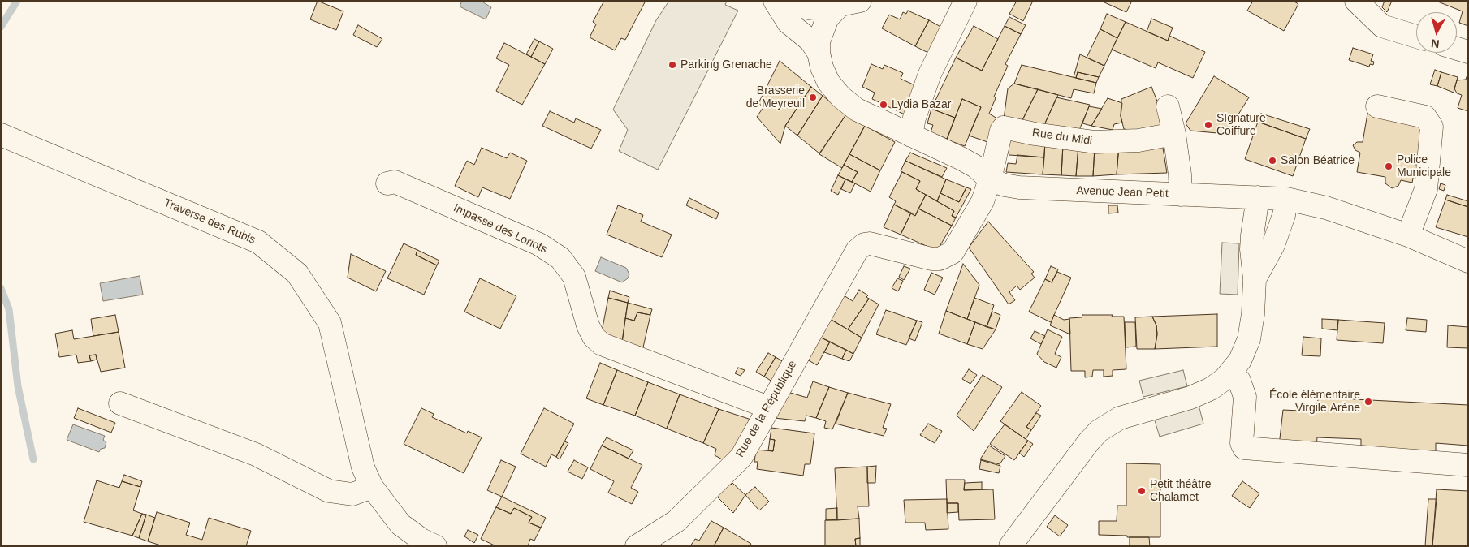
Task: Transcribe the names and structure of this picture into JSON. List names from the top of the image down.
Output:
{
  "streets": {
    "street": [
      "Rue du Midi",
      "Avenue Jean Petit",
      "Traverse des Rubis",
      "Impasse des Loriots",
      "Rue de la République"
    ]
  },
  "crossings": [
    ["Rue du Midi", "Avenue Jean Petit"],
    ["Rue du Midi", "Rue de la République"],
    ["Avenue Jean Petit", "Rue de la République"],
    ["Impasse des Loriots", "Rue de la République"]
  ],
  "places": [
    "Parking Grenache",
    "Brasserie de Meyreuil",
    "Lydia Bazar",
    "SIgnature Coiffure",
    "Salon Béatrice",
    "Police Municipale",
    "École élémentaire Virgile Arène",
    "Petit théâtre Chalamet"
  ],
  "north": "bottom"
}
